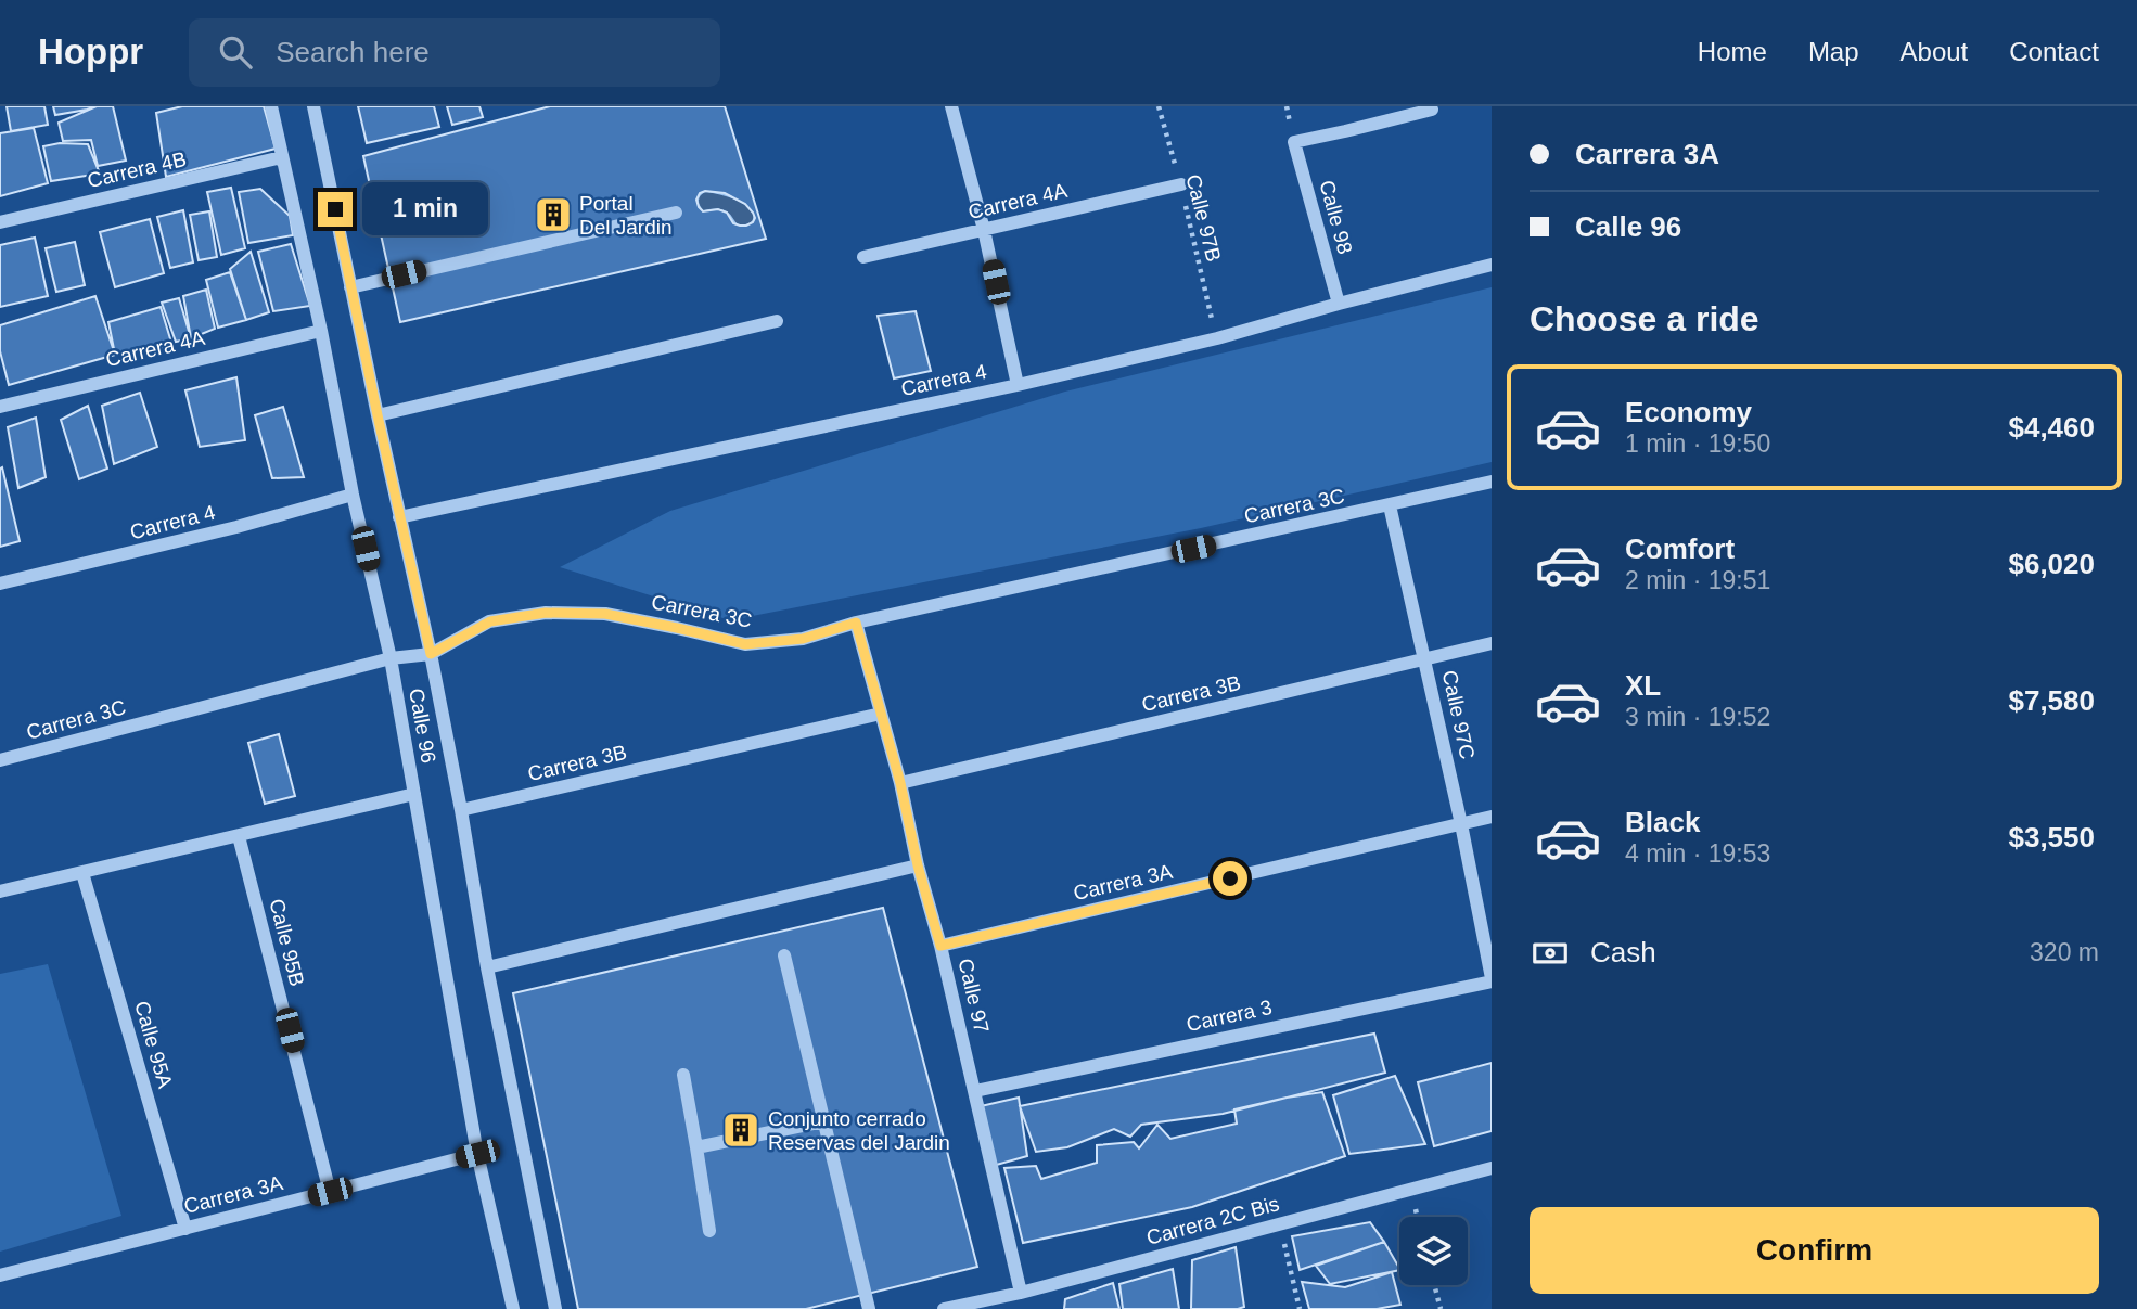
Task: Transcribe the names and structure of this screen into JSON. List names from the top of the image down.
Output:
{
  "streets": {
    "street": [
      "Carrera 4B",
      "Carrera 4A",
      "Calle 98",
      "Carrera 4",
      "Carrera 3C",
      "Carrera 3B",
      "Calle 97C",
      "Calle 96",
      "Carrera 3A",
      "Calle 95B",
      "Calle 97",
      "Carrera 3",
      "Calle 95A",
      "Carrera 2C Bis"
    ],
    "path": ["Calle 97B"]
  },
  "crossings": [
    ["Carrera 4B", "Calle 96"],
    ["Carrera 4A", "Calle 97B"],
    ["Carrera 4A", "Calle 96"],
    ["Calle 98", "Carrera 4"],
    ["Calle 97B", "Carrera 4"],
    ["Carrera 4", "Calle 96"],
    ["Carrera 3C", "Calle 97C"],
    ["Carrera 3C", "Calle 96"],
    ["Carrera 3C", "Calle 97"],
    ["Carrera 3B", "Calle 97C"],
    ["Carrera 3B", "Calle 96"],
    ["Carrera 3B", "Calle 97"],
    ["Calle 97C", "Carrera 3A"],
    ["Calle 97C", "Carrera 3"],
    ["Calle 96", "Carrera 3A"],
    ["Carrera 3A", "Calle 95B"],
    ["Carrera 3A", "Calle 97"],
    ["Carrera 3A", "Calle 95A"],
    ["Calle 97", "Carrera 3"],
    ["Calle 97", "Carrera 2C Bis"]
  ],
  "places": {
    "building": ["Portal Del Jardin", "Conjunto cerrado Reservas del Jardin"]
  },
  "page": {
    "header": "Hoppr",
    "search": "Search here",
    "nav": [
      "Home",
      "Map",
      "About",
      "Contact"
    ],
    "banner": ["Carrera 3A", "Calle 96"],
    "bubble": "1 min",
    "heading": "Choose a ride",
    "list": [
      {
        "name": "Economy",
        "note": "1 min · 19:50",
        "value": "$4,460"
      },
      {
        "name": "Comfort",
        "note": "2 min · 19:51",
        "value": "$6,020"
      },
      {
        "name": "XL",
        "note": "3 min · 19:52",
        "value": "$7,580"
      },
      {
        "name": "Black",
        "note": "4 min · 19:53",
        "value": "$3,550"
      }
    ],
    "pay": ["Cash", "320 m"],
    "buttons": "Confirm"
  }
}
